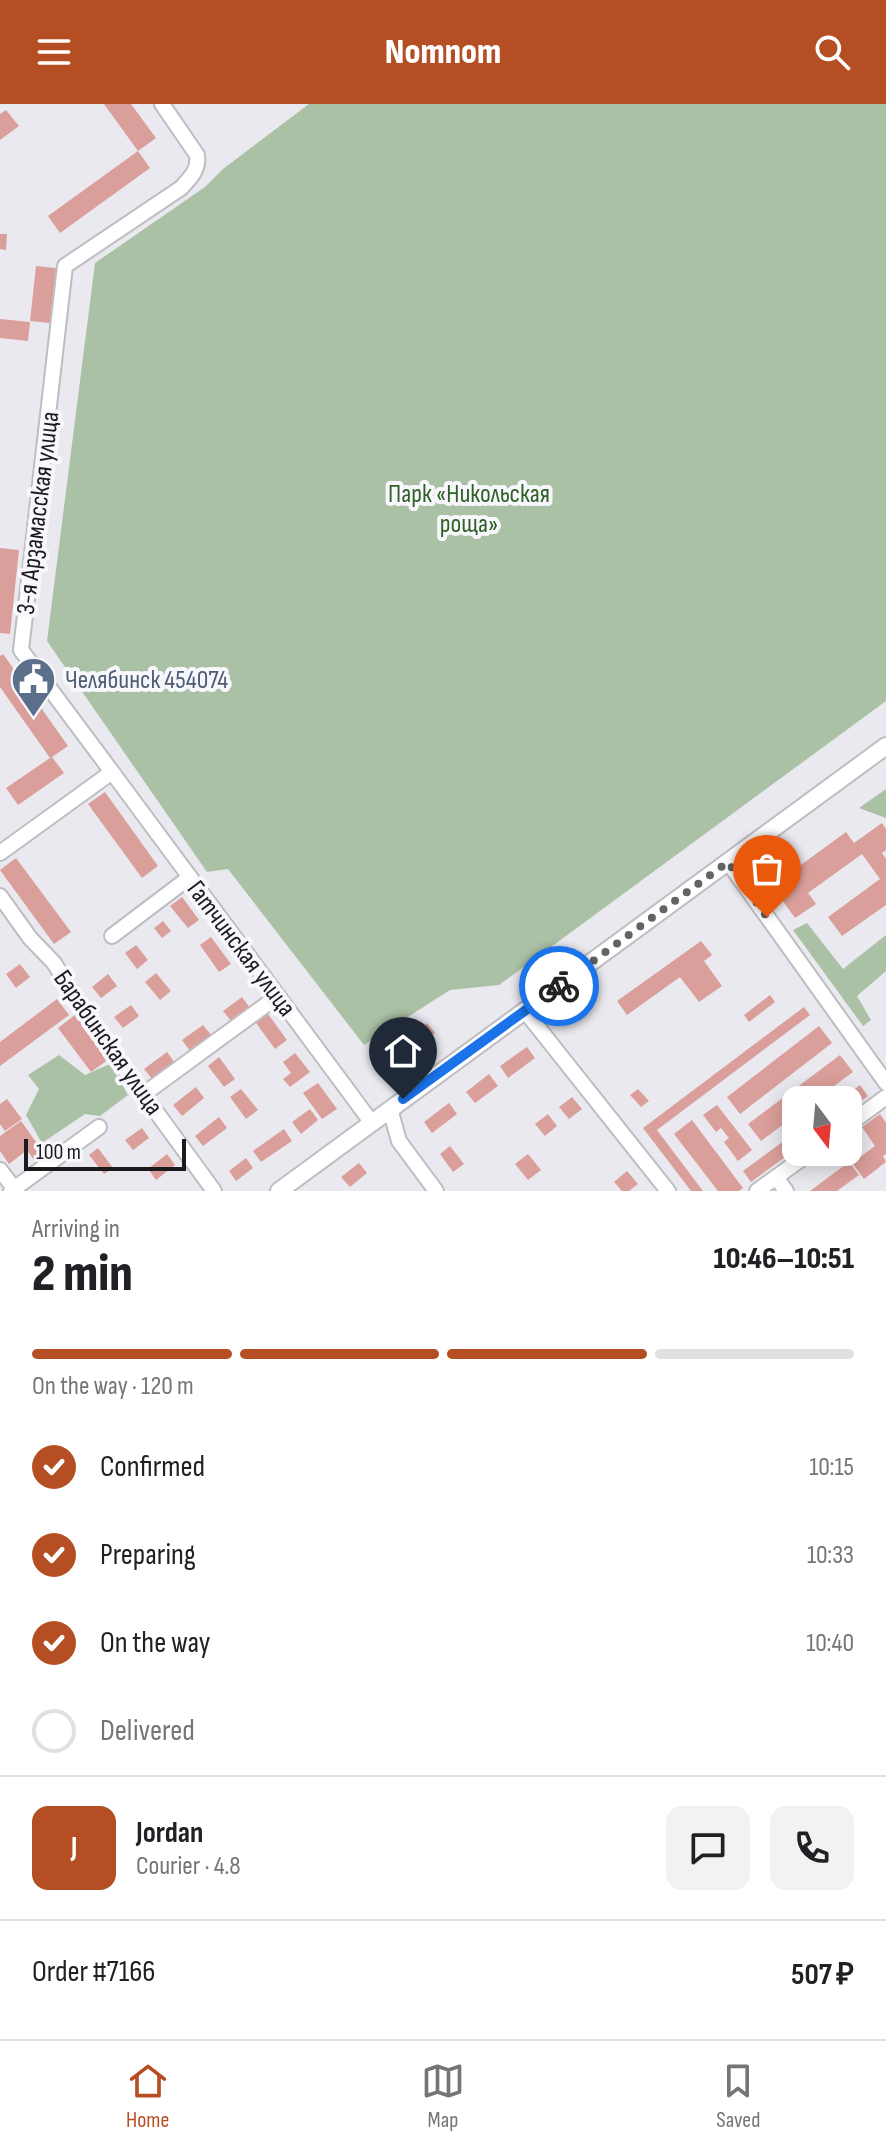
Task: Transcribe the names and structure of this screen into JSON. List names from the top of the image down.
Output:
{
  "streets": {
    "street": ["3-я Арзамасская улица", "Гатчинская улица", "Барабинская улица"]
  },
  "crossings": [
    ["3-я Арзамасская улица", "Гатчинская улица"]
  ],
  "parks": ["Парк «Никольская роща»"],
  "places": {
    "public building": ["Челябинск 454074"]
  },
  "scale_bar": "100 m",
  "north": "bottom",
  "page": {
    "header": "Nomnom",
    "scale": "100 m",
    "heading": ["2 min", "Arriving in", "10:46–10:51"],
    "panel": [
      "Jordan",
      "Courier · 4.8",
      "Order #7166",
      "507 ₽"
    ],
    "bar": "On the way · 120 m",
    "list": [
      ["Confirmed", "10:15"],
      ["Preparing", "10:33"],
      ["On the way", "10:40"],
      "Delivered"
    ],
    "round": "J",
    "tabs": ["Home", "Map", "Saved"]
  }
}
